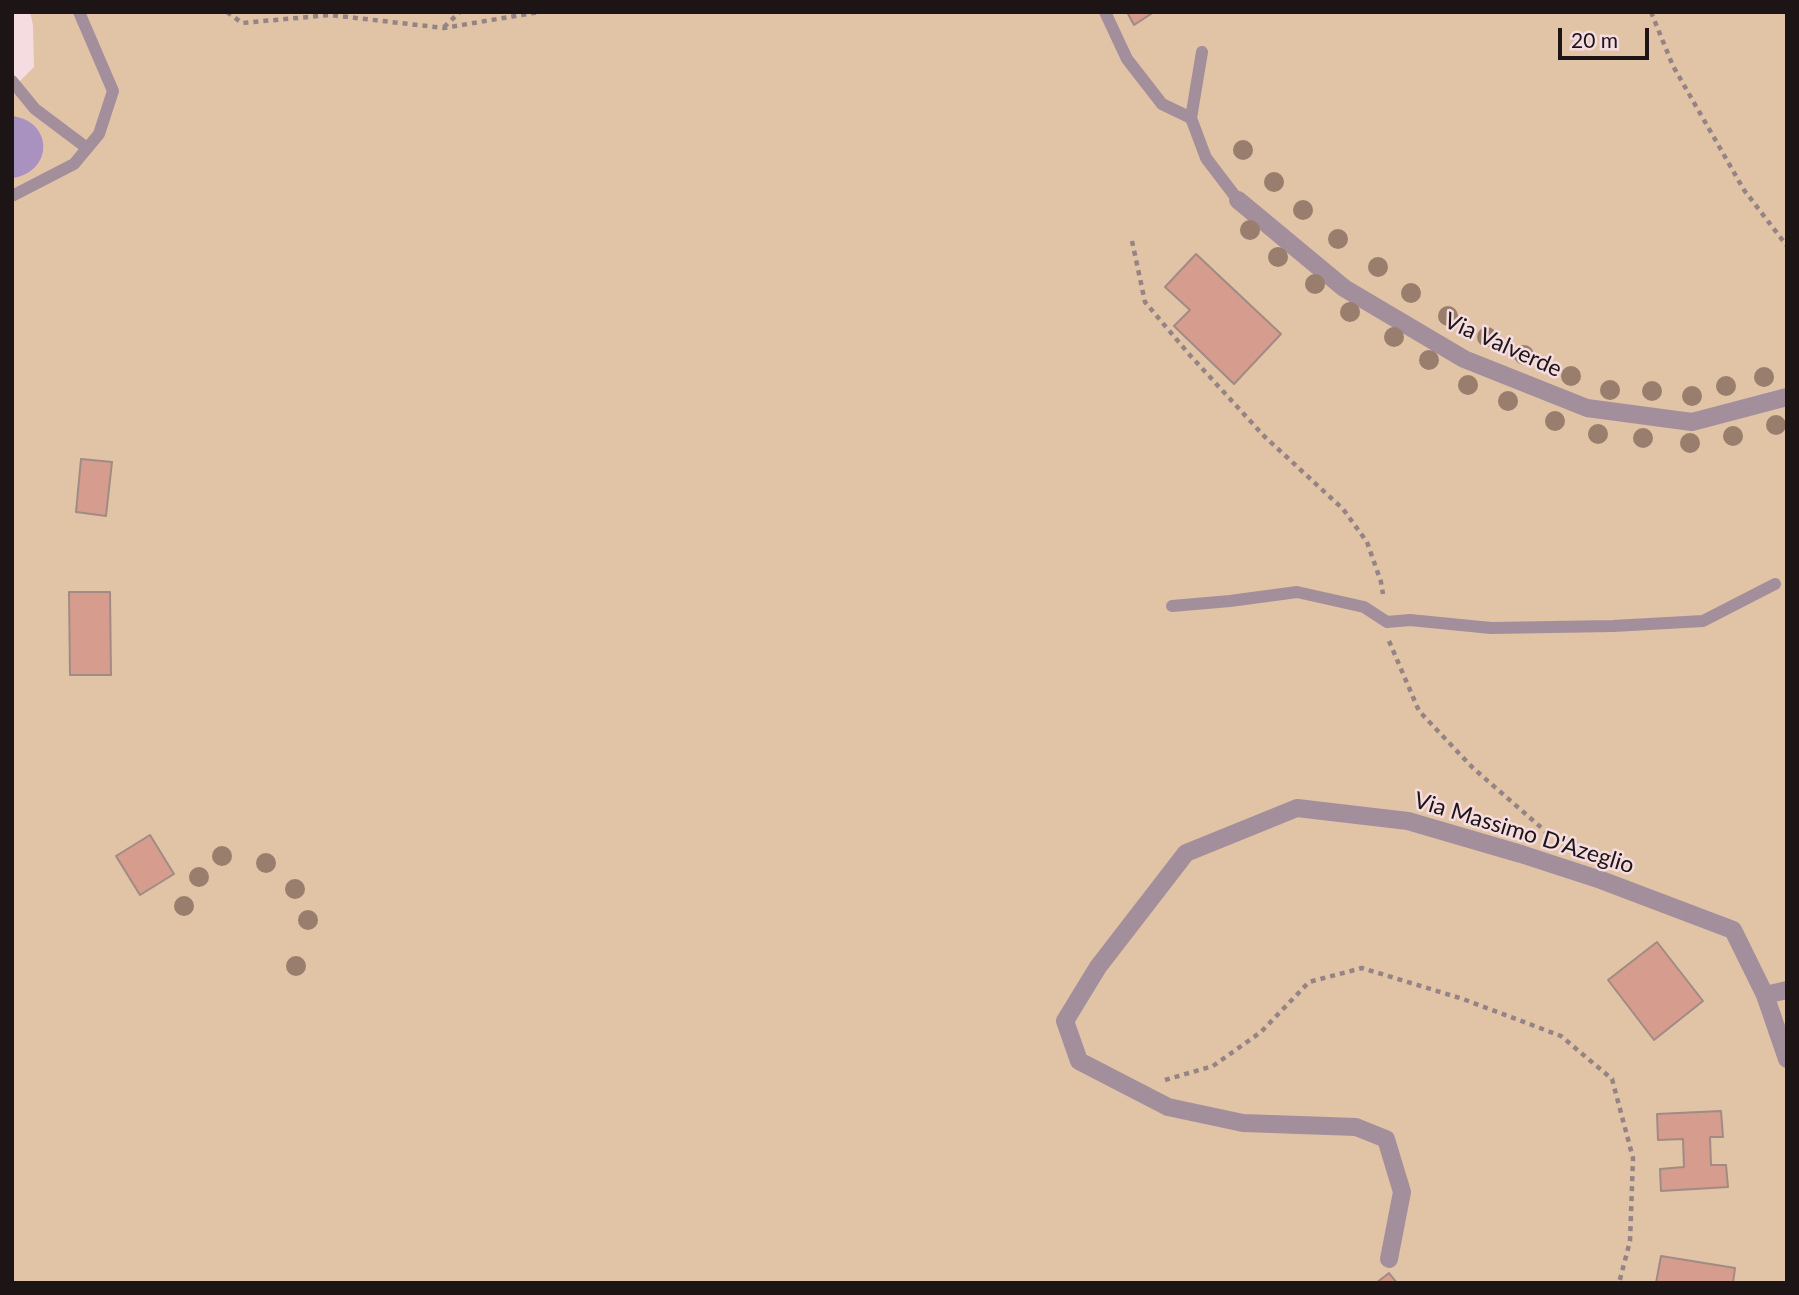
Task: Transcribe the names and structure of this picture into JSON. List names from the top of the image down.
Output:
{
  "streets": {
    "street": ["Via Valverde", "Via Massimo D'Azeglio"]
  },
  "scale_bar": "20 m"
}
